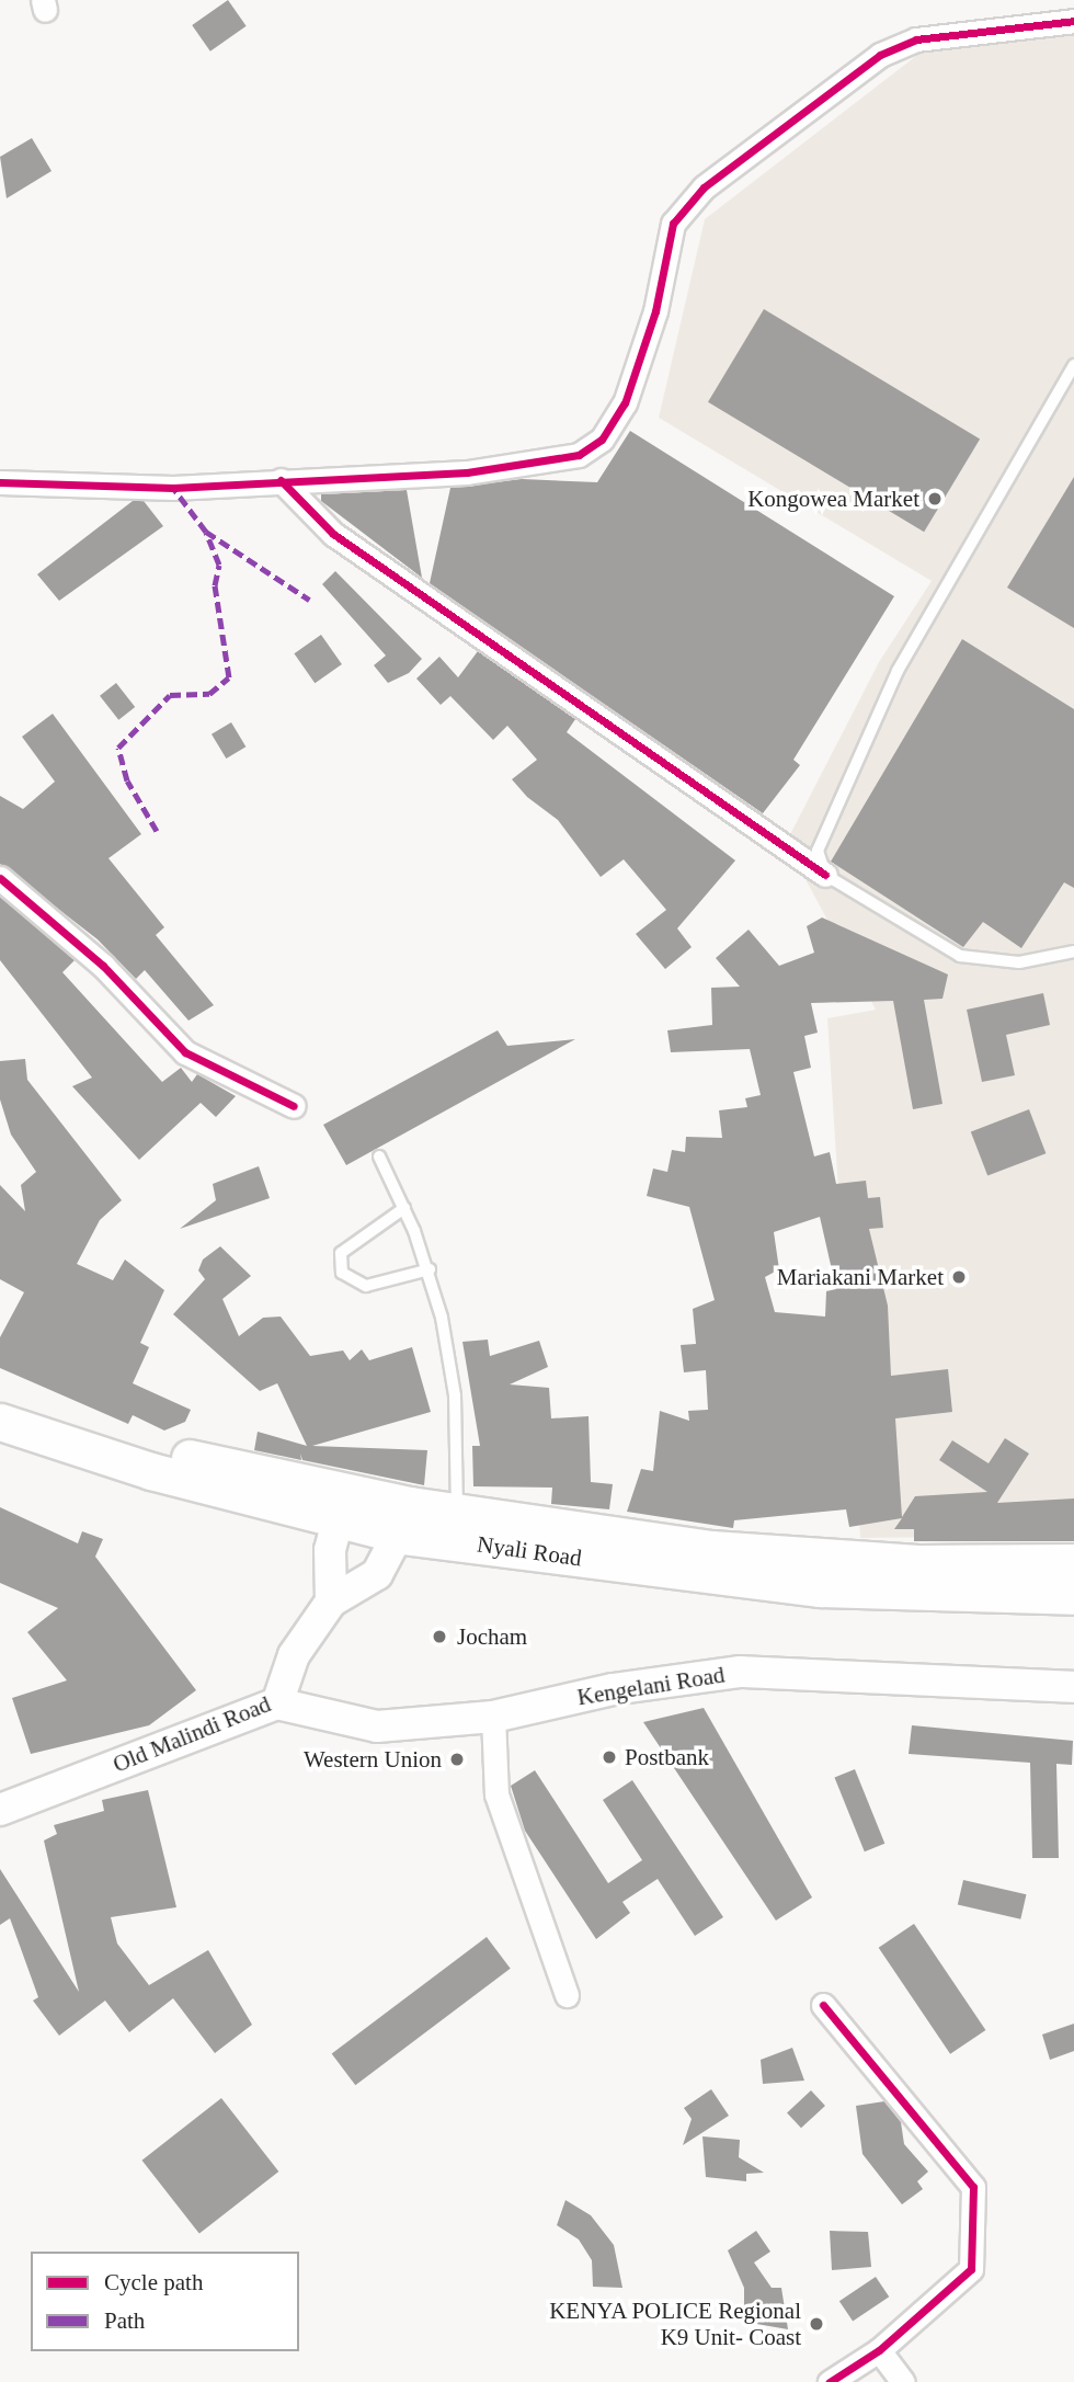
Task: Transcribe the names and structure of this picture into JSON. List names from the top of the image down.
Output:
{
  "streets": {
    "highway": ["Nyali Road"],
    "main road": ["Kengelani Road", "Old Malindi Road"]
  },
  "crossings": [
    ["Nyali Road", "Old Malindi Road"],
    ["Kengelani Road", "Old Malindi Road"]
  ],
  "places": [
    "Kongowea Market",
    "Mariakani Market",
    "Jocham",
    "Postbank",
    "Western Union",
    "KENYA POLICE Regional K9 Unit- Coast"
  ],
  "legend": ["Cycle path", "Path"]
}
